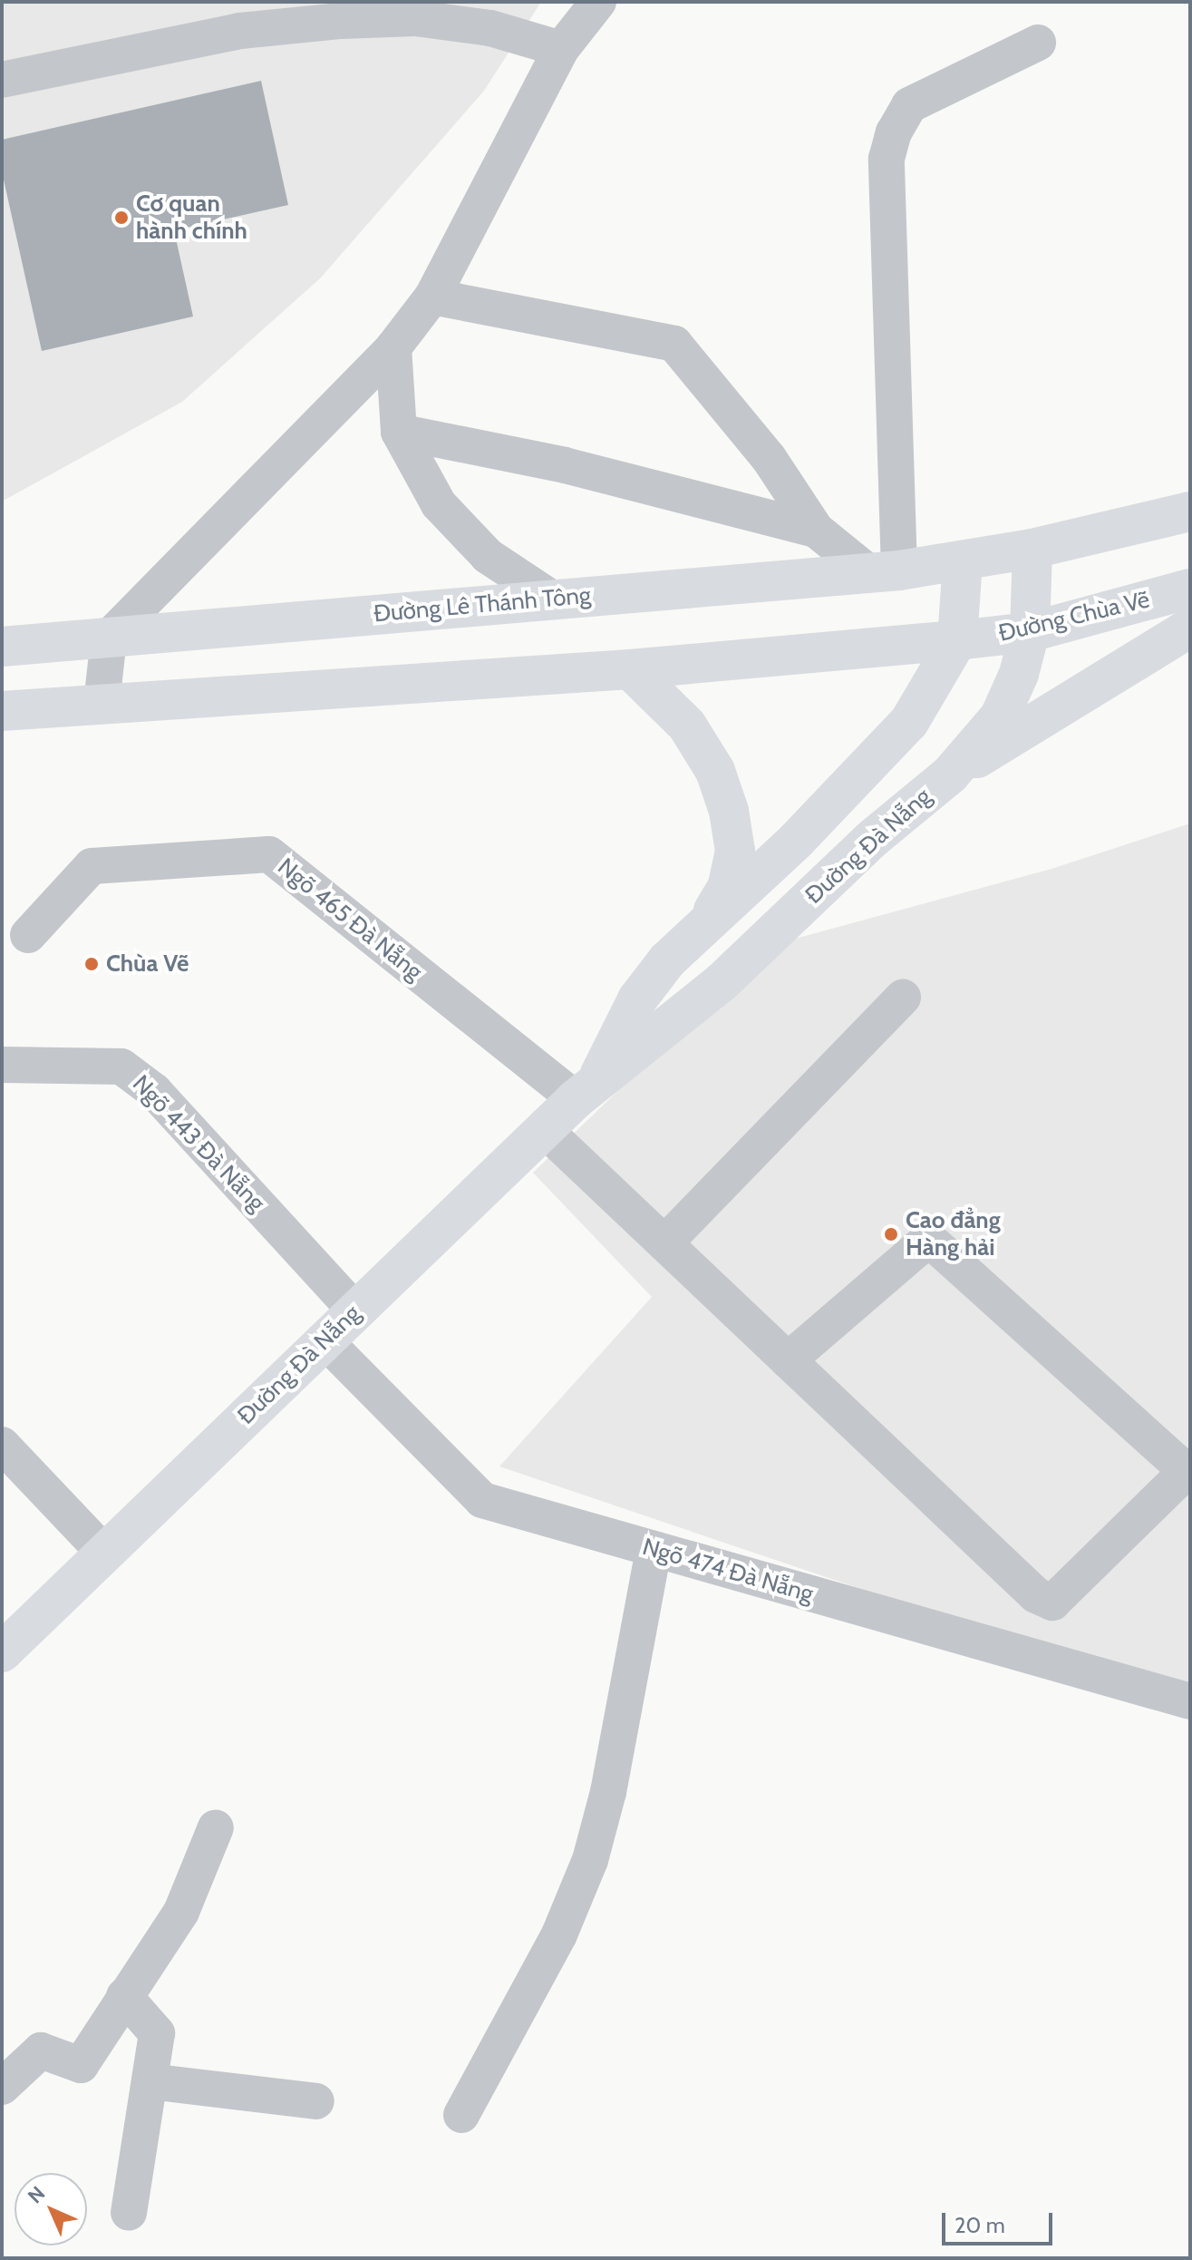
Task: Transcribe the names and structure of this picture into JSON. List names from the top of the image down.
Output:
{
  "streets": {
    "main road": ["Đường Lê Thánh Tông", "Đường Chùa Vẽ", "Đường Đà Nẵng"],
    "lane": ["Ngõ 465 Đà Nẵng", "Ngõ 443 Đà Nẵng", "Ngõ 474 Đà Nẵng"]
  },
  "crossings": [
    ["Đường Lê Thánh Tông", "Đường Đà Nẵng"],
    ["Đường Chùa Vẽ", "Đường Đà Nẵng"],
    ["Đường Đà Nẵng", "Ngõ 465 Đà Nẵng"],
    ["Đường Đà Nẵng", "Ngõ 443 Đà Nẵng"],
    ["Đường Đà Nẵng", "Ngõ 474 Đà Nẵng"]
  ],
  "places": ["Cơ quan hành chính", "Chùa Vẽ", "Cao đẳng Hàng hải"],
  "scale_bar": "20 m",
  "north": "top left"
}
